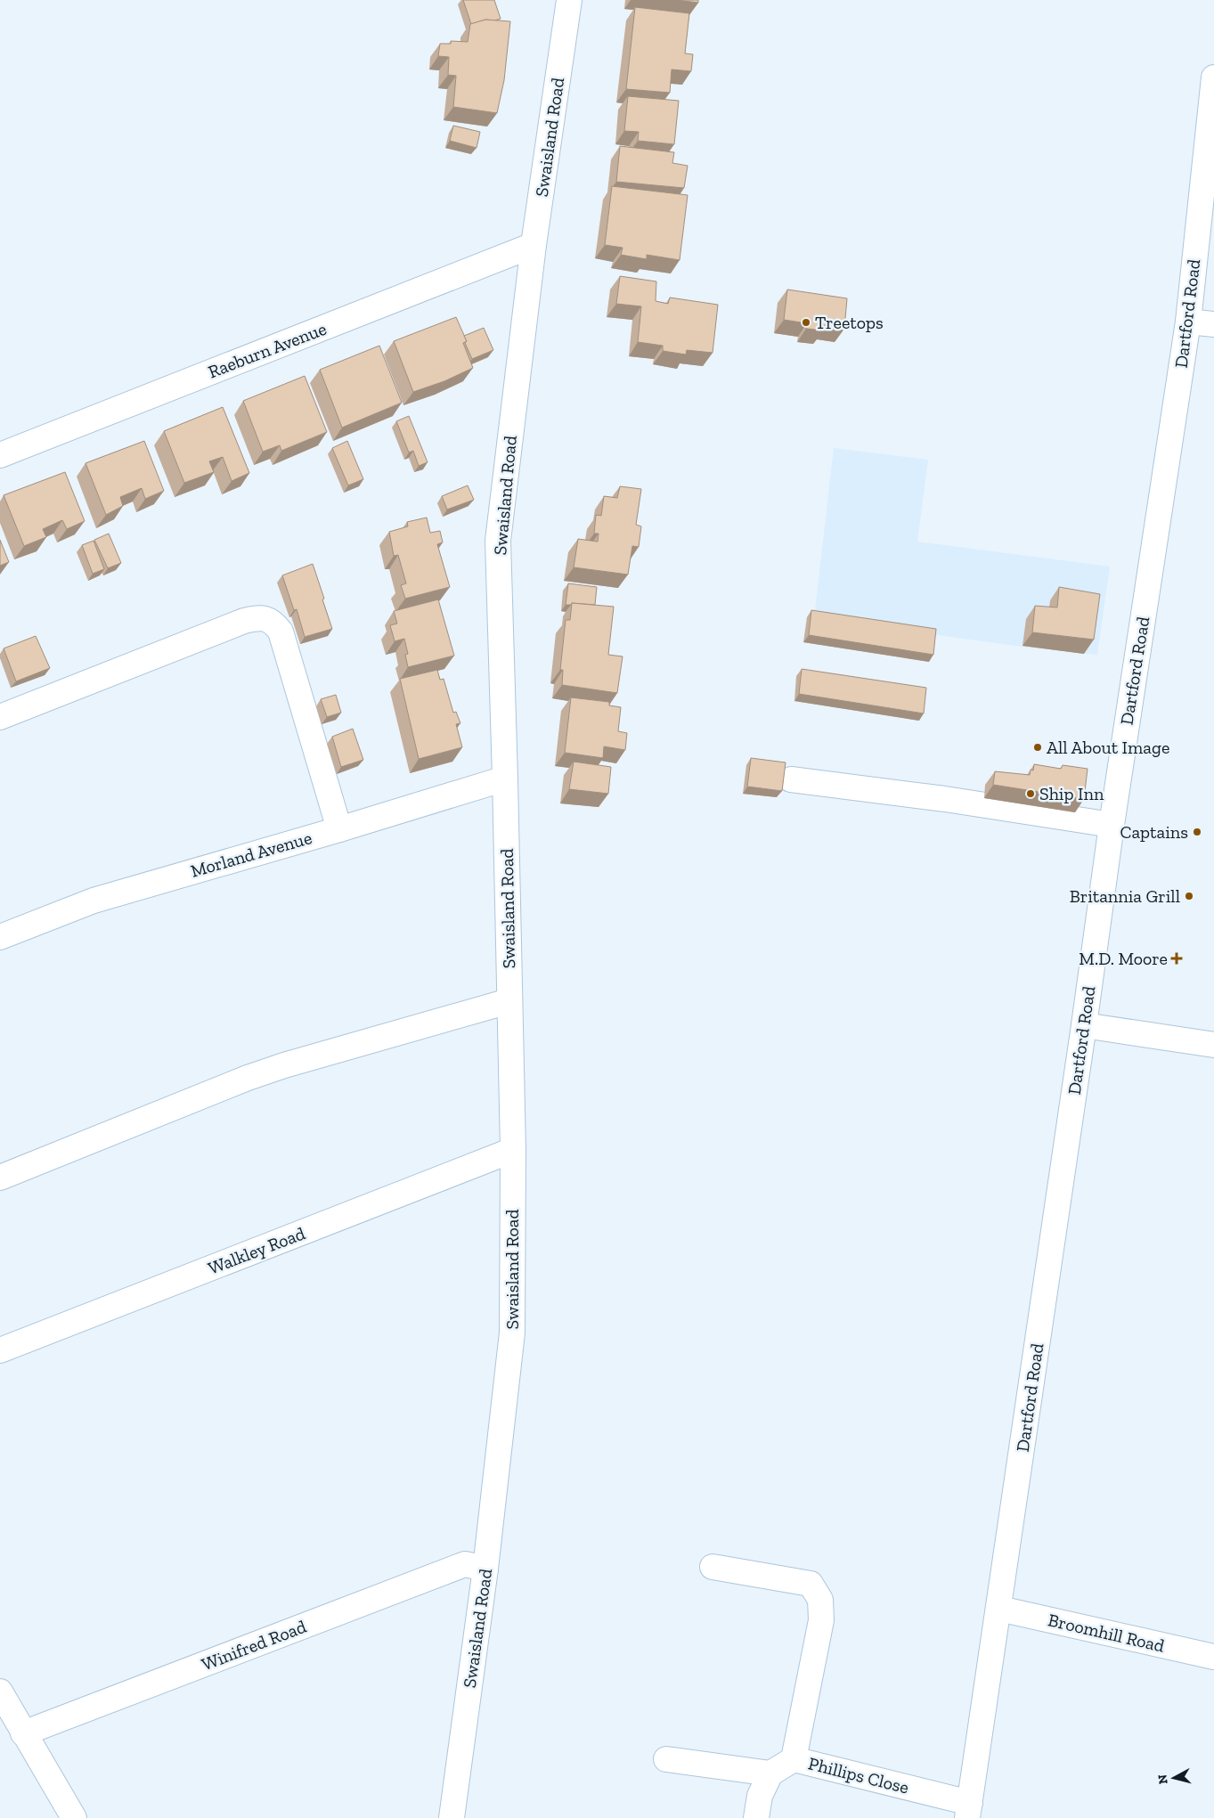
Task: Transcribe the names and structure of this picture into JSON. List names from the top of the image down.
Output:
{
  "streets": {
    "street": [
      "Swaisland Road",
      "Dartford Road",
      "Raeburn Avenue",
      "Morland Avenue",
      "Walkley Road",
      "Broomhill Road",
      "Winifred Road",
      "Phillips Close"
    ]
  },
  "crossings": [
    ["Swaisland Road", "Raeburn Avenue"],
    ["Swaisland Road", "Morland Avenue"],
    ["Swaisland Road", "Walkley Road"],
    ["Swaisland Road", "Winifred Road"],
    ["Dartford Road", "Broomhill Road"],
    ["Dartford Road", "Phillips Close"]
  ],
  "places": {
    "other": [
      "Treetops",
      "All About Image",
      "Ship Inn",
      "Captains",
      "Britannia Grill"
    ],
    "health": ["M.D. Moore"]
  },
  "north": "left"
}
